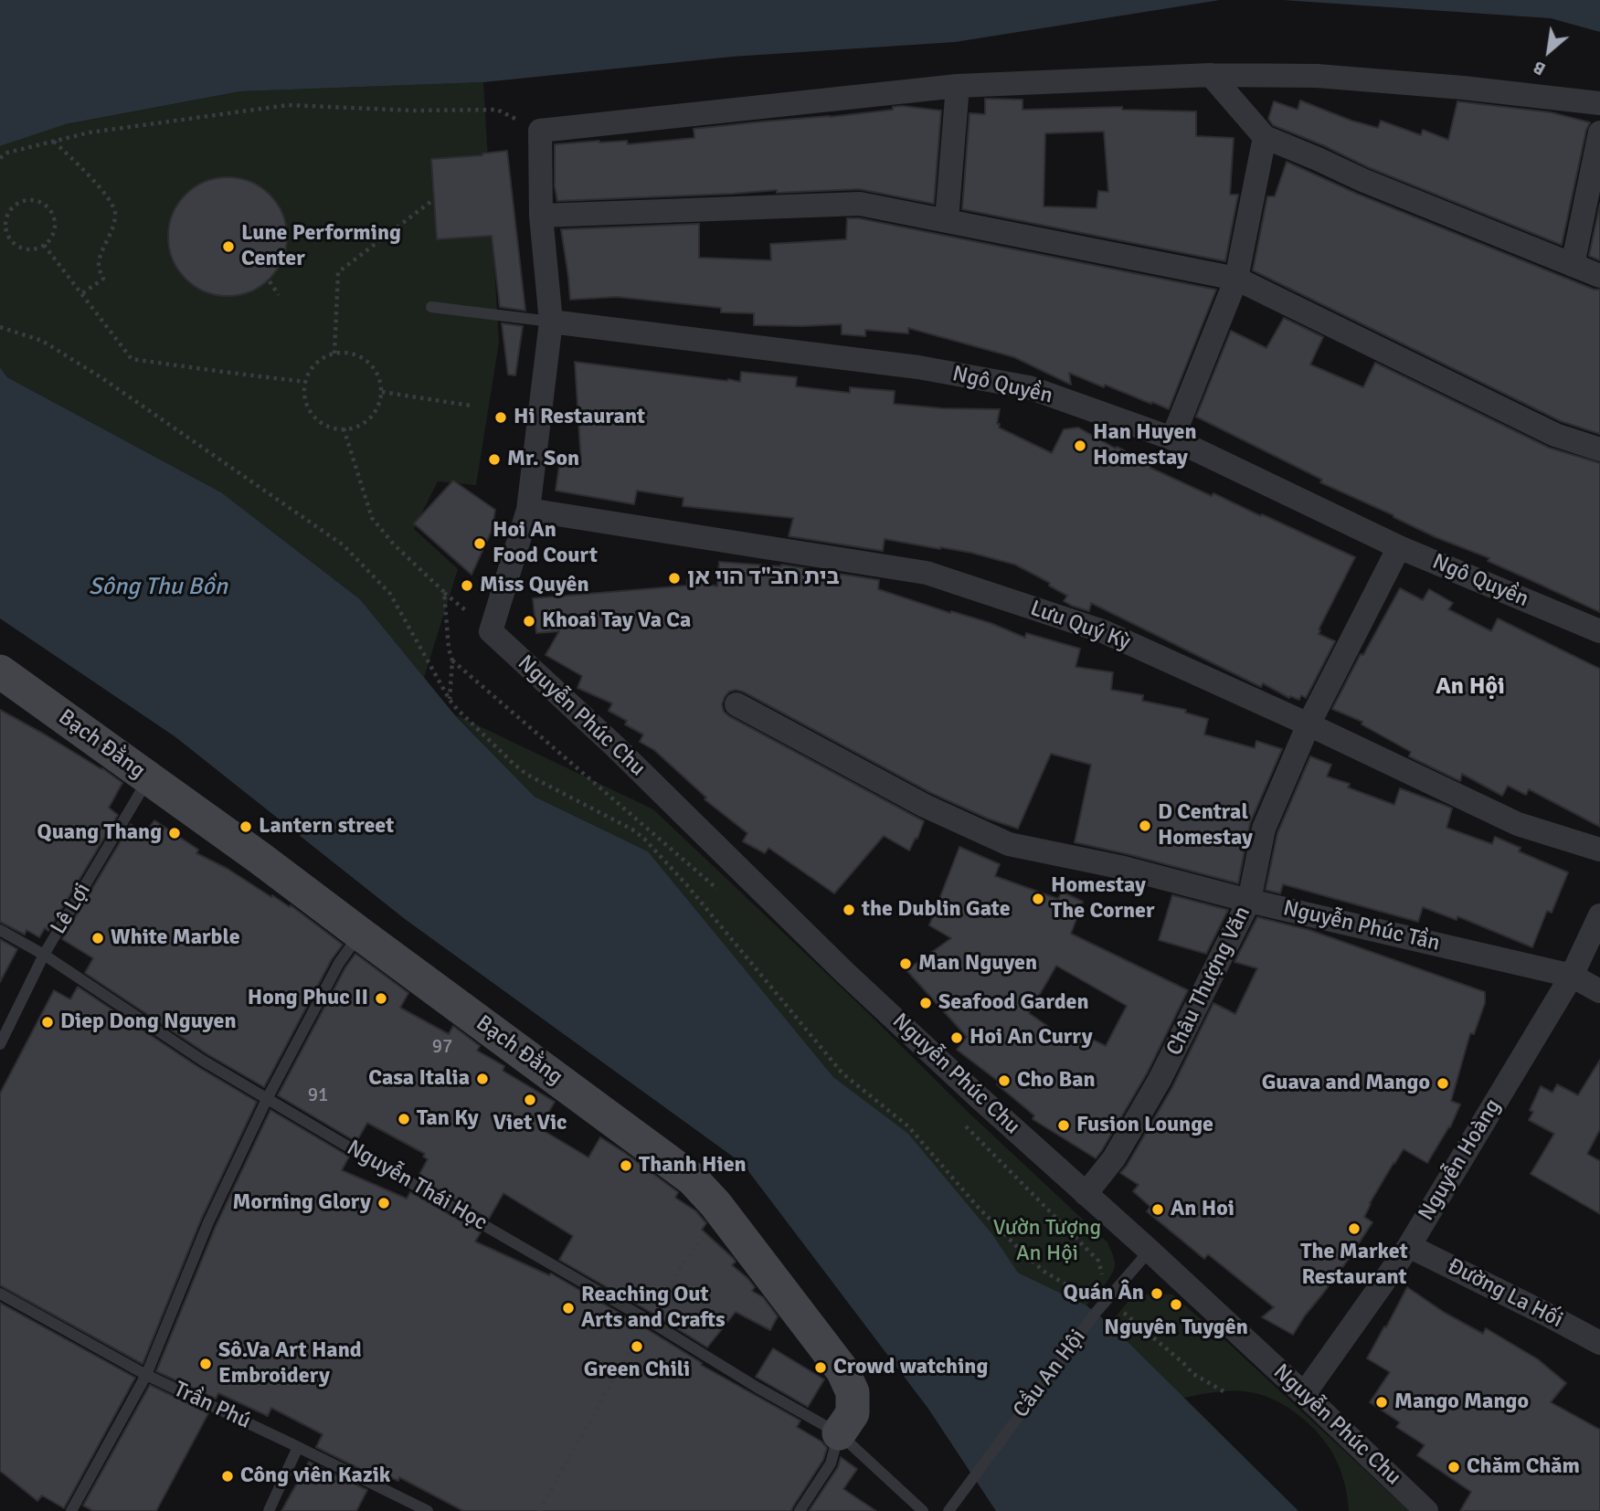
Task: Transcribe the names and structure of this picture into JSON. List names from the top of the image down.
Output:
{
  "streets": {
    "street": [
      "Ngô Quyền",
      "Lưu Quý Kỳ",
      "Nguyễn Phúc Chu",
      "Bạch Đằng",
      "Nguyễn Phúc Tần",
      "Châu Thượng Văn",
      "Nguyễn Hoàng",
      "Đường La Hối"
    ],
    "lane": [
      "Lê Lợi",
      "Nguyễn Thái Học",
      "Cầu An Hội",
      "Trần Phú"
    ]
  },
  "crossings": [
    ["Ngô Quyền", "Châu Thượng Văn"],
    ["Lưu Quý Kỳ", "Nguyễn Phúc Chu"],
    ["Lưu Quý Kỳ", "Châu Thượng Văn"],
    ["Nguyễn Phúc Chu", "Châu Thượng Văn"],
    ["Nguyễn Phúc Chu", "Nguyễn Hoàng"],
    ["Nguyễn Phúc Chu", "Cầu An Hội"],
    ["Bạch Đằng", "Lê Lợi"],
    ["Bạch Đằng", "Nguyễn Thái Học"],
    ["Lê Lợi", "Nguyễn Thái Học"],
    ["Nguyễn Phúc Tần", "Châu Thượng Văn"],
    ["Nguyễn Phúc Tần", "Nguyễn Hoàng"],
    ["Nguyễn Hoàng", "Đường La Hối"]
  ],
  "districts": ["An Hội"],
  "water": ["Sông Thu Bồn"],
  "parks": ["Vườn Tượng An Hội"],
  "places": [
    "Lune Performing Center",
    "Hi Restaurant",
    "Han Huyen Homestay",
    "Mr. Son",
    "Hoi An Food Court",
    "בית חב\"ד הוי אן",
    "Miss Quyên",
    "Khoai Tay Va Ca",
    "D Central Homestay",
    "Lantern street",
    "Quang Thang",
    "Homestay The Corner",
    "the Dublin Gate",
    "White Marble",
    "Man Nguyen",
    "Hong Phuc II",
    "Seafood Garden",
    "Diep Dong Nguyen",
    "Hoi An Curry",
    "Casa Italia",
    "Cho Ban",
    "Guava and Mango",
    "Viet Vic",
    "Tan Ky",
    "Fusion Lounge",
    "Thanh Hien",
    "Morning Glory",
    "An Hoi",
    "The Market Restaurant",
    "Quán Ân",
    "Nguyên Tuygên",
    "Reaching Out Arts and Crafts",
    "Green Chili",
    "Sô.Va Art Hand Embroidery",
    "Crowd watching",
    "Mango Mango",
    "Chăm Chăm",
    "Công viên Kazik"
  ],
  "house_numbers": ["97", "91"],
  "north": "bottom left"
}
